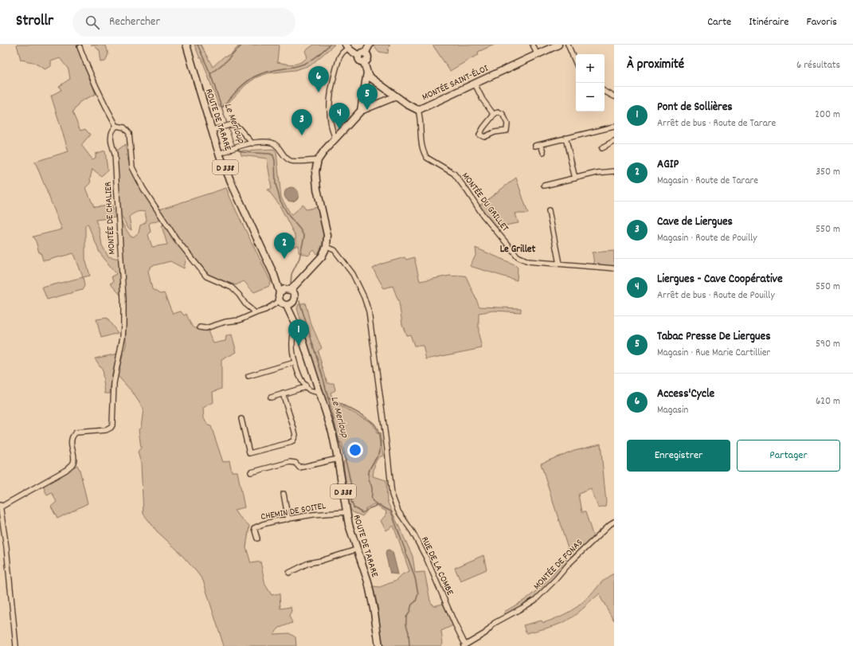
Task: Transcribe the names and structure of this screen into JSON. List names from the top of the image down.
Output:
{
  "streets": {
    "main road": ["MONTÉE SAINT-ÉLOI", "ROUTE DE TARARE", "D 338"],
    "street": [
      "MONTÉE DU GRILLET",
      "MONTÉE DE CHALIER",
      "CHEMIN DE SOITEL",
      "MONTÉE DE FONAS",
      "RUE DE LA COMBE"
    ]
  },
  "crossings": [
    ["MONTÉE SAINT-ÉLOI", "MONTÉE DU GRILLET"],
    ["ROUTE DE TARARE", "CHEMIN DE SOITEL"],
    ["MONTÉE DE FONAS", "RUE DE LA COMBE"]
  ],
  "districts": ["Le Grillet"],
  "water": ["Le Merloup"],
  "page": {
    "header": "Strollr",
    "search": "Rechercher",
    "nav": ["Carte", "Itinéraire", "Favoris"],
    "heading": ["À proximité", "6 résultats"],
    "map_buttons": ["+", "−"],
    "pins": [
      "6",
      "5",
      "4",
      "3",
      "2",
      "1"
    ],
    "list": [
      {
        "mark": "1",
        "name": "Pont de Sollières",
        "note": "Arrêt de bus · Route de Tarare",
        "value": "200 m"
      },
      {
        "mark": "2",
        "name": "AGIP",
        "note": "Magasin · Route de Tarare",
        "value": "350 m"
      },
      {
        "mark": "3",
        "name": "Cave de Liergues",
        "note": "Magasin · Route de Pouilly",
        "value": "550 m"
      },
      {
        "mark": "4",
        "name": "Liergues - Cave Coopérative",
        "note": "Arrêt de bus · Route de Pouilly",
        "value": "550 m"
      },
      {
        "mark": "5",
        "name": "Tabac Presse De Liergues",
        "note": "Magasin · Rue Marie Cartillier",
        "value": "590 m"
      },
      {
        "mark": "6",
        "name": "Access'Cycle",
        "note": "Magasin",
        "value": "620 m"
      }
    ],
    "buttons": ["Enregistrer", "Partager"]
  }
}
